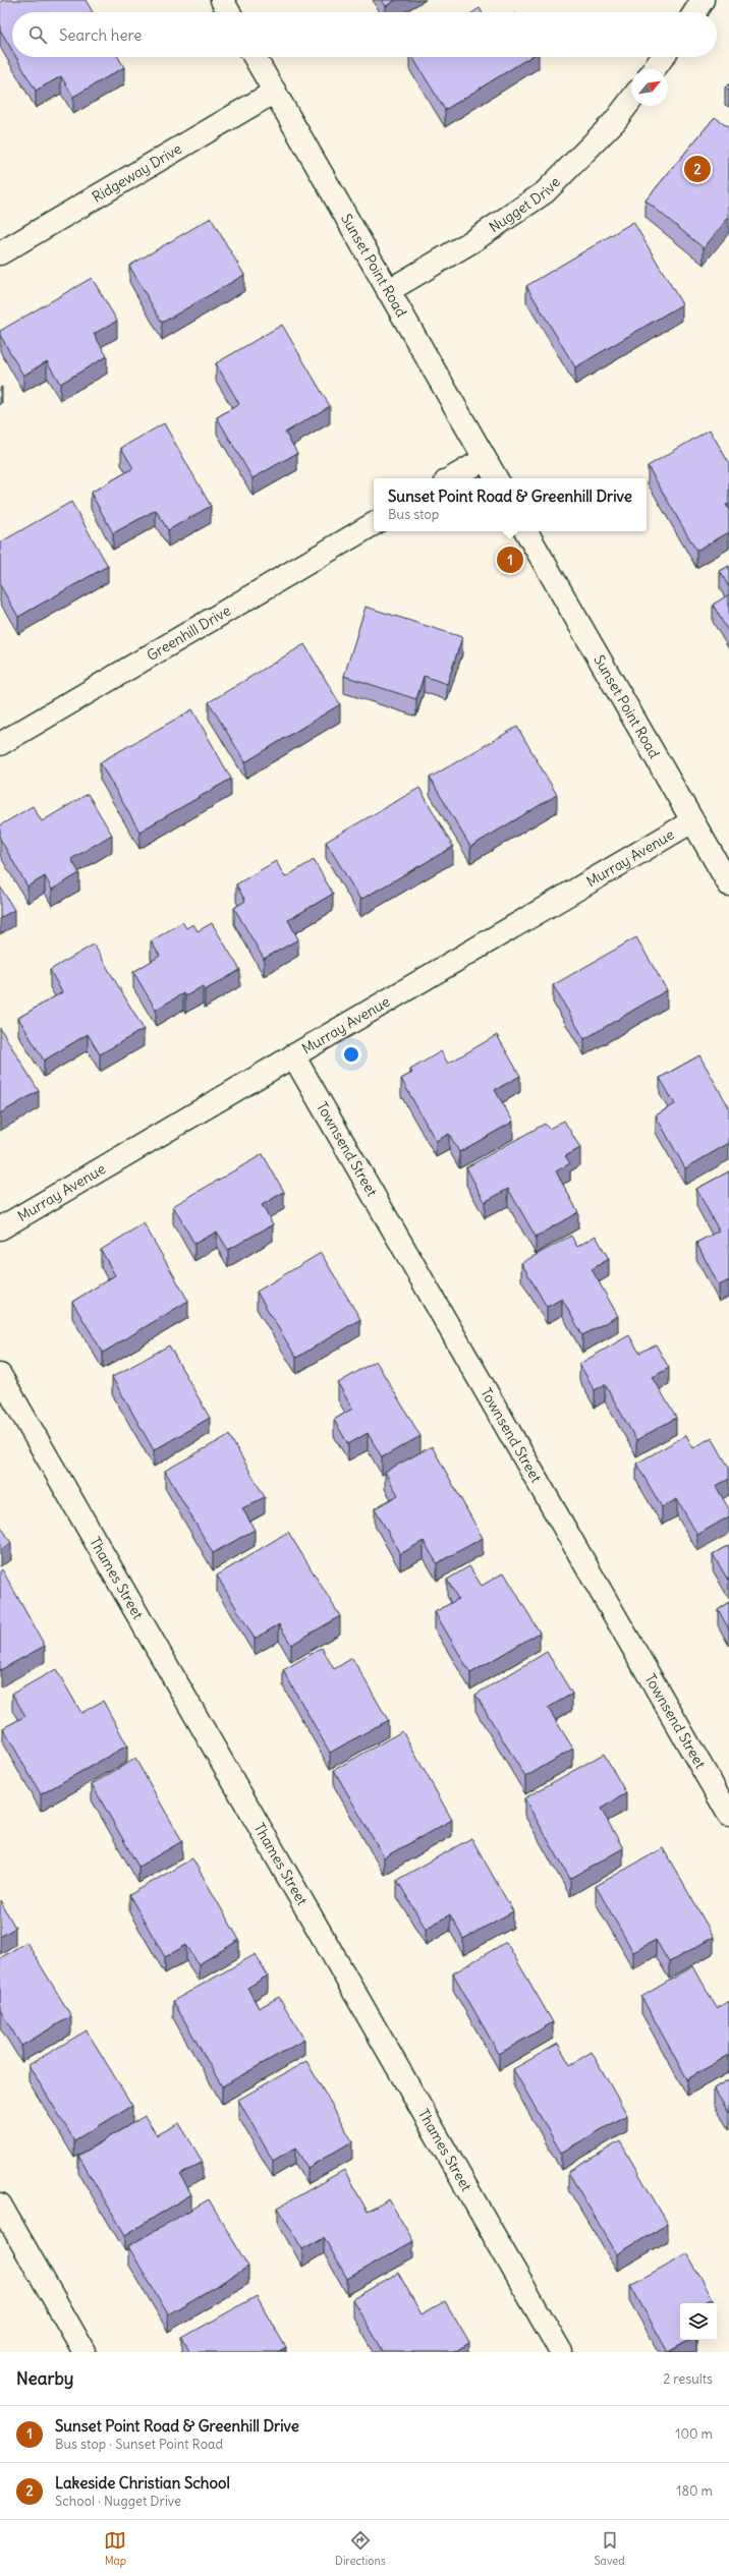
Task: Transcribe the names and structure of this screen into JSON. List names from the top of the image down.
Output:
{
  "streets": {
    "street": [
      "Ridgeway Drive",
      "Nugget Drive",
      "Sunset Point Road",
      "Greenhill Drive",
      "Murray Avenue",
      "Townsend Street",
      "Thames Street"
    ]
  },
  "crossings": [
    ["Ridgeway Drive", "Sunset Point Road"],
    ["Nugget Drive", "Sunset Point Road"],
    ["Sunset Point Road", "Murray Avenue"],
    ["Murray Avenue", "Townsend Street"]
  ],
  "north": "top right",
  "page": {
    "search": "Search here",
    "pins": ["2", "1"],
    "popup": ["Sunset Point Road & Greenhill Drive", "Bus stop"],
    "heading": ["Nearby", "2 results"],
    "list": [
      {
        "mark": "1",
        "name": "Sunset Point Road & Greenhill Drive",
        "note": "Bus stop · Sunset Point Road",
        "value": "100 m"
      },
      {
        "mark": "2",
        "name": "Lakeside Christian School",
        "note": "School · Nugget Drive",
        "value": "180 m"
      }
    ],
    "nav": ["Map", "Directions", "Saved"]
  }
}
